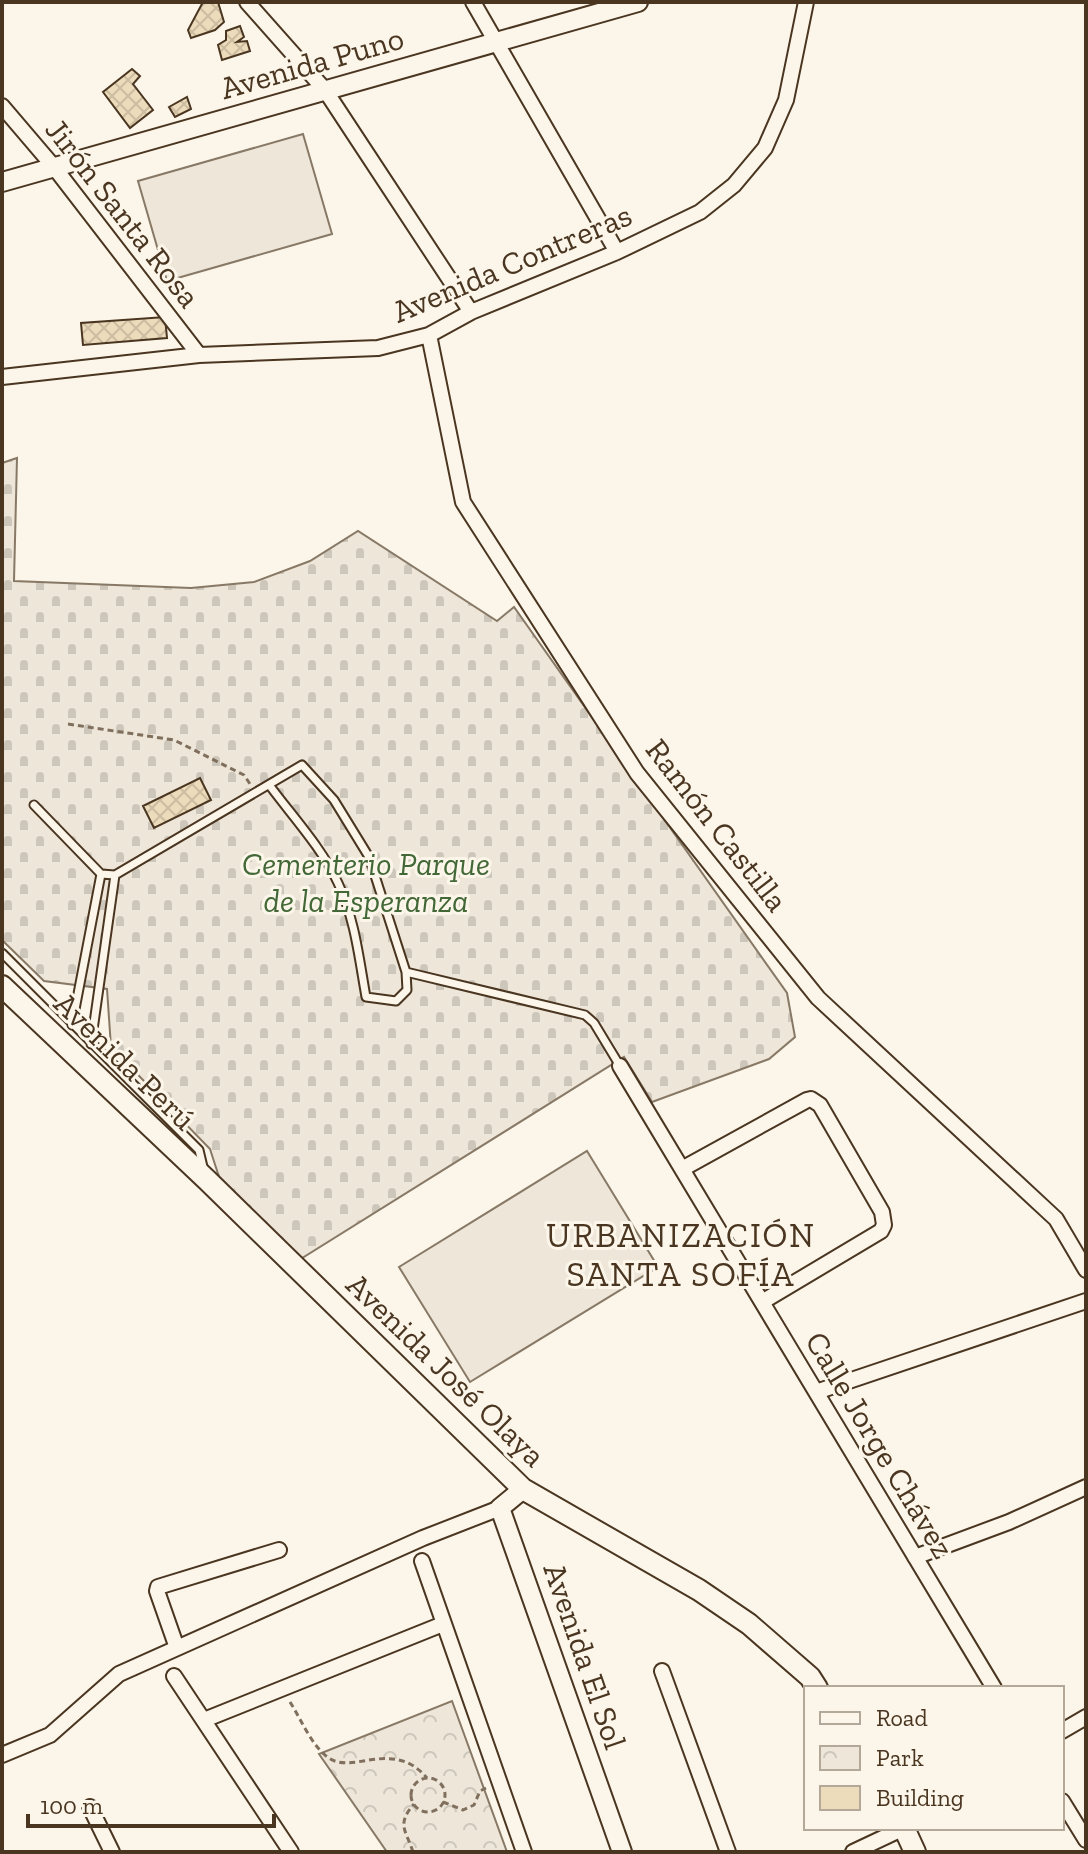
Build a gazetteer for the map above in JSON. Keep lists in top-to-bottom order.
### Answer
{
  "streets": {
    "main road": ["Avenida Perú", "Avenida José Olaya"],
    "street": [
      "Avenida Puno",
      "Jirón Santa Rosa",
      "Avenida Contreras",
      "Ramón Castilla",
      "Calle Jorge Chávez",
      "Avenida El Sol"
    ]
  },
  "crossings": [
    ["Avenida Puno", "Jirón Santa Rosa"],
    ["Jirón Santa Rosa", "Avenida Contreras"],
    ["Avenida Contreras", "Ramón Castilla"],
    ["Avenida Perú", "Avenida José Olaya"]
  ],
  "districts": ["URBANIZACIÓN SANTA SOFÍA"],
  "parks": ["Cementerio Parque de la Esperanza"],
  "legend": ["Road", "Park", "Building"],
  "scale_bar": "100 m"
}
